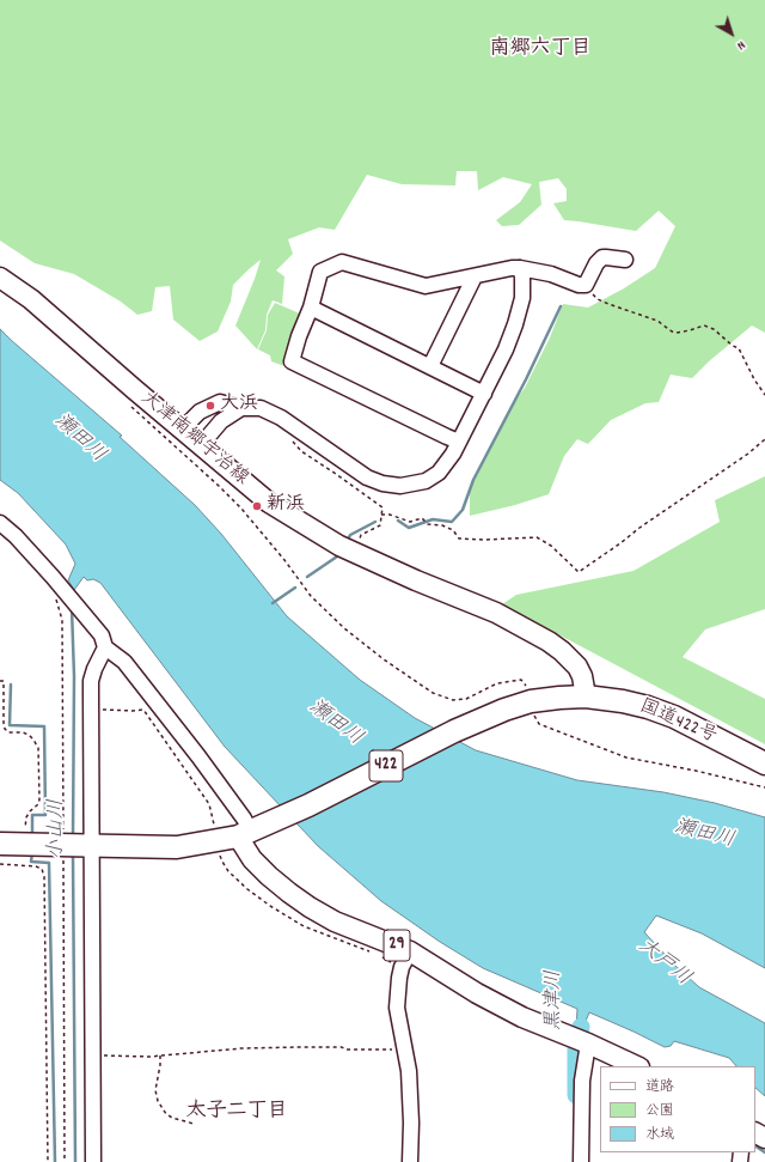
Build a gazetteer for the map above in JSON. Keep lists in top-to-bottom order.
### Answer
{
  "streets": {
    "highway": ["国道422号", "422"],
    "main road": ["大津南郷宇治線", "29"]
  },
  "crossings": [
    ["大津南郷宇治線", "国道422号"],
    ["大津南郷宇治線", "422"],
    ["国道422号", "422"],
    ["422", "29"]
  ],
  "districts": ["南郷六丁目", "太子二丁目"],
  "water": [
    "瀬田川",
    "小山川",
    "大戸川",
    "黒津川"
  ],
  "places": ["大浜", "新浜"],
  "legend": ["道路", "公園", "水域"],
  "north": "bottom right"
}
